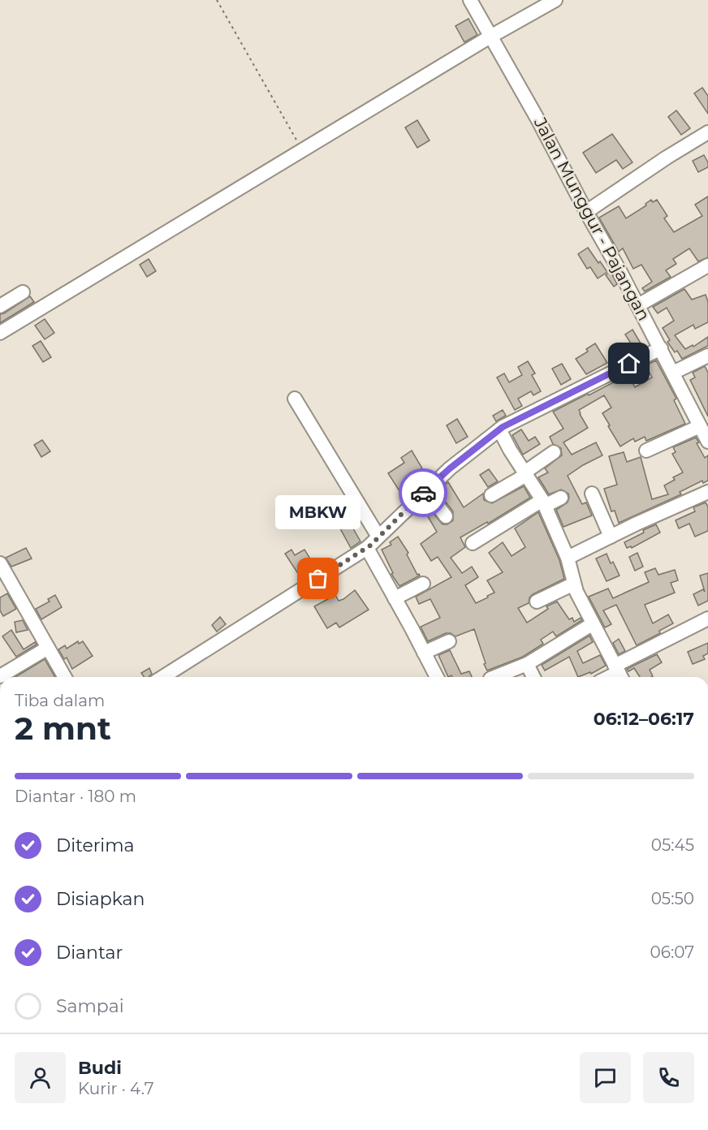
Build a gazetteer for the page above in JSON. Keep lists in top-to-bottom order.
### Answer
{
  "streets": {
    "street": ["Jalan Munggur - Pajangan"]
  },
  "places": ["MBKW"],
  "page": {
    "bubble": "MBKW",
    "heading": ["2 mnt", "Tiba dalam", "06:12–06:17"],
    "panel": ["Budi", "Kurir · 4.7"],
    "bar": "Diantar · 180 m",
    "list": [
      ["Diterima", "05:45"],
      ["Disiapkan", "05:50"],
      ["Diantar", "06:07"],
      "Sampai"
    ]
  }
}
